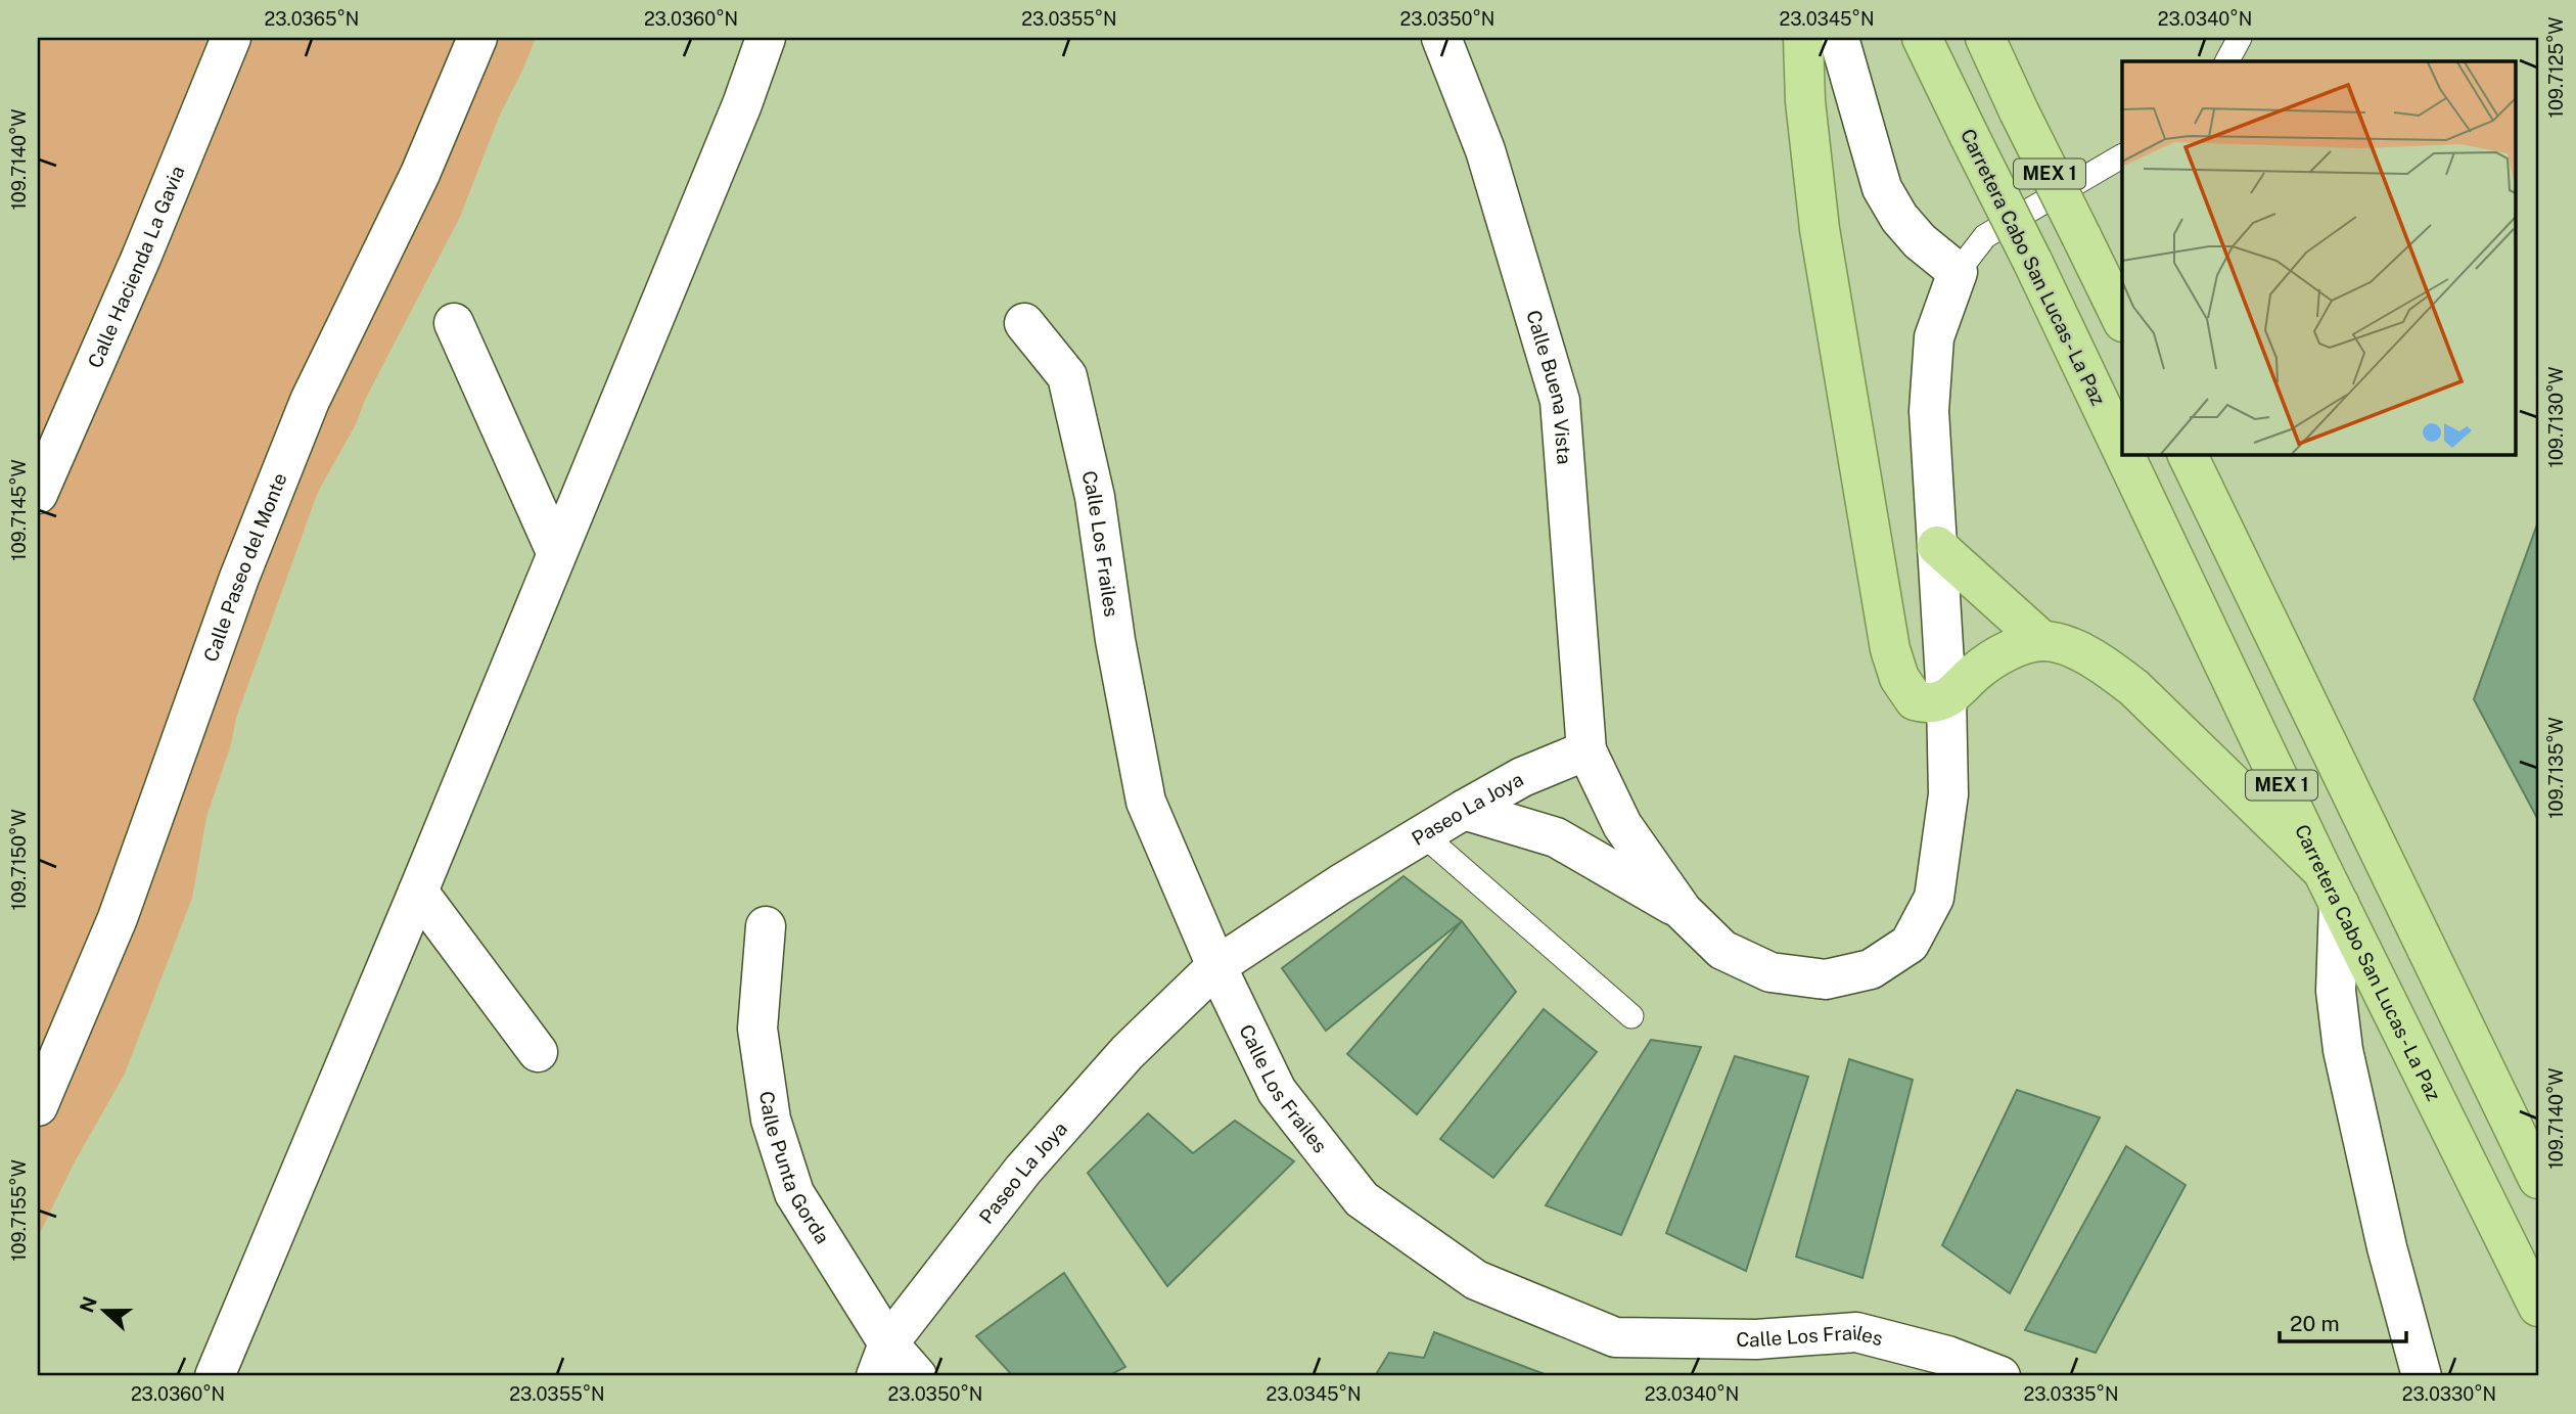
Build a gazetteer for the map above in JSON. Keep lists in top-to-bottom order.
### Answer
{
  "streets": {
    "highway": ["MEX 1", "Carretera Cabo San Lucas - La Paz"],
    "street": [
      "Calle Hacienda La Gavia",
      "Calle Buena Vista",
      "Calle Los Frailes",
      "Calle Paseo del Monte",
      "Paseo La Joya",
      "Calle Punta Gorda"
    ]
  },
  "crossings": [
    ["Calle Buena Vista", "Paseo La Joya"],
    ["Calle Los Frailes", "Paseo La Joya"],
    ["Paseo La Joya", "Calle Punta Gorda"]
  ],
  "scale_bar": "20 m",
  "north": "left",
  "coordinates": [
    "23.0365°N",
    "23.0360°N",
    "23.0355°N",
    "23.0350°N",
    "23.0345°N",
    "23.0340°N",
    "109.7125°W",
    "109.7140°W",
    "109.7130°W",
    "109.7145°W",
    "109.7135°W",
    "109.7150°W",
    "109.7155°W",
    "23.0335°N",
    "23.0330°N"
  ]
}
